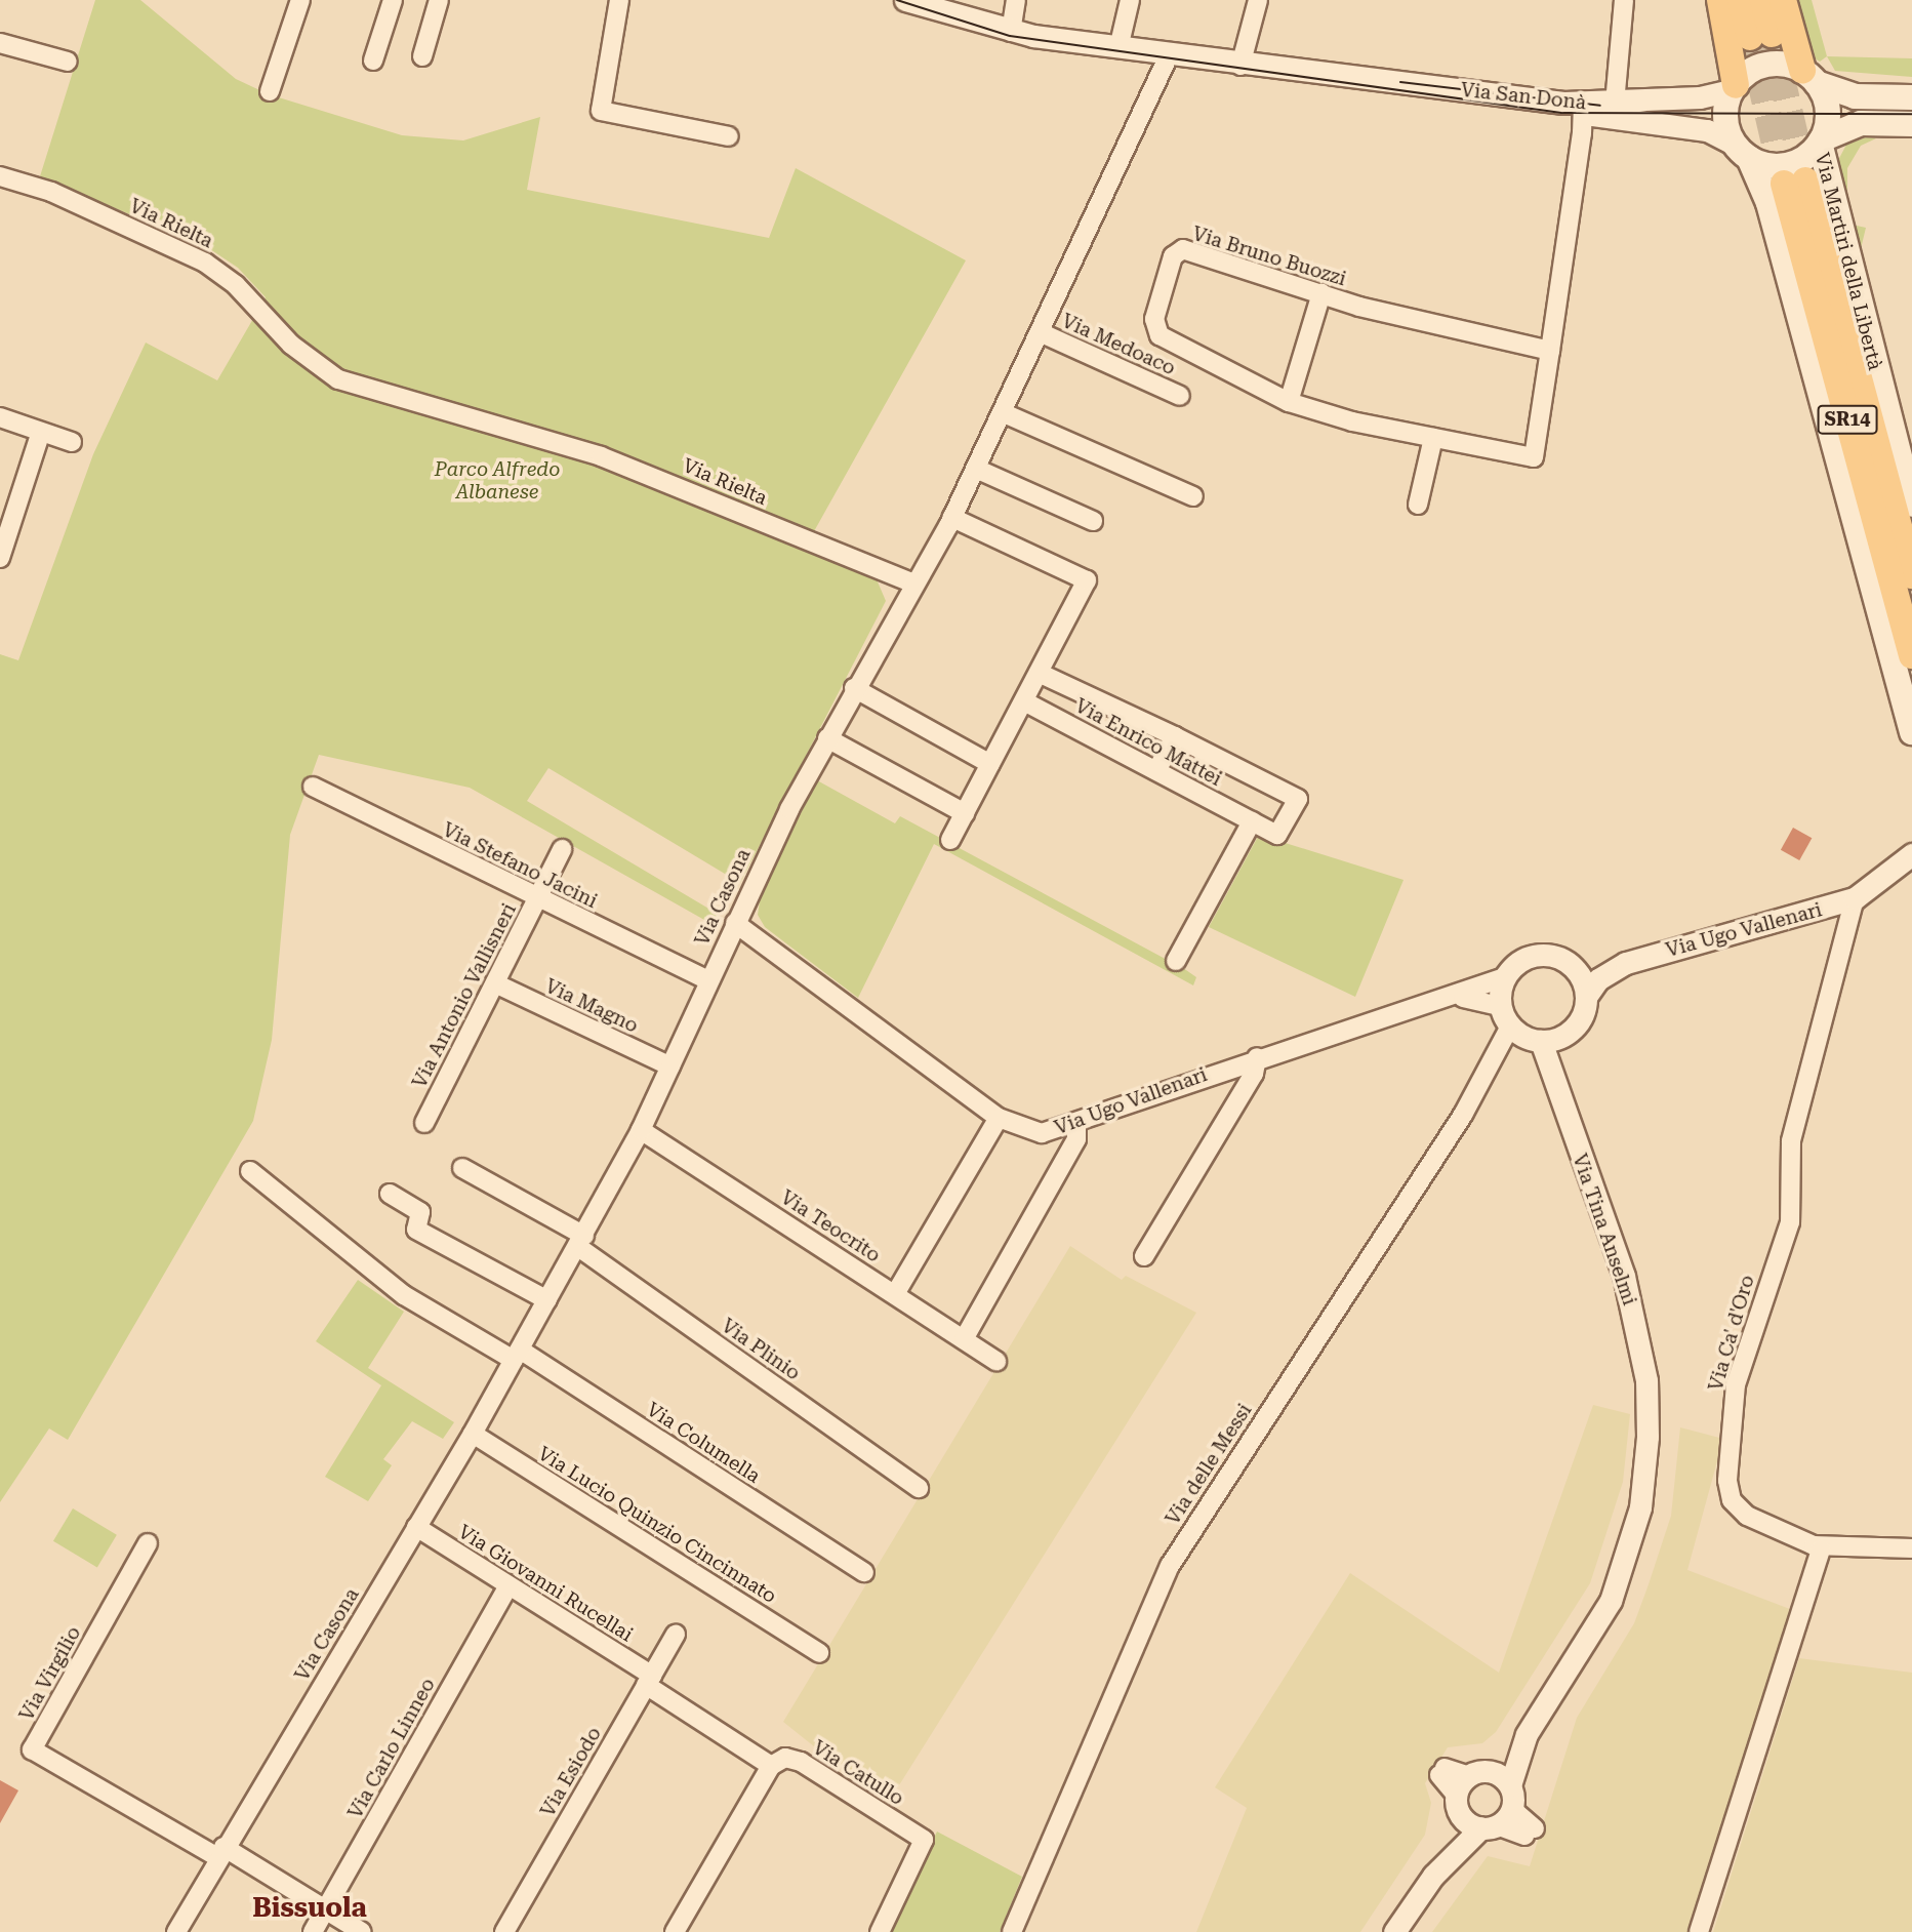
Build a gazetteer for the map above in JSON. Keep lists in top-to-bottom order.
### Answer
{
  "streets": {
    "main road": ["Via San Donà", "Via Martiri della Libertà", "SR14"],
    "street": [
      "Via Rielta",
      "Via Bruno Buozzi",
      "Via Medoaco",
      "Via Enrico Mattei",
      "Via Stefano Jacini",
      "Via Casona",
      "Via Ugo Vallenari",
      "Via Antonio Vallisneri",
      "Via Magno",
      "Via Teocrito",
      "Via Tina Anselmi",
      "Via Ca' d'Oro",
      "Via Plinio",
      "Via Columella",
      "Via delle Messi",
      "Via Lucio Quinzio Cincinnato",
      "Via Giovanni Rucellai",
      "Via Virgilio",
      "Via Carlo Linneo",
      "Via Esiodo",
      "Via Catullo"
    ]
  },
  "crossings": [
    ["Via San Donà", "Via Bruno Buozzi"],
    ["Via San Donà", "Via Martiri della Libertà"],
    ["Via Rielta", "Via Casona"],
    ["Via Stefano Jacini", "Via Casona"],
    ["Via Stefano Jacini", "Via Antonio Vallisneri"],
    ["Via Casona", "Via Ugo Vallenari"],
    ["Via Casona", "Via Magno"],
    ["Via Casona", "Via Teocrito"],
    ["Via Casona", "Via Plinio"],
    ["Via Casona", "Via Columella"],
    ["Via Casona", "Via Lucio Quinzio Cincinnato"],
    ["Via Casona", "Via Giovanni Rucellai"],
    ["Via Casona", "Via Virgilio"],
    ["Via Ugo Vallenari", "Via Tina Anselmi"],
    ["Via Ugo Vallenari", "Via Ca' d'Oro"],
    ["Via Ugo Vallenari", "Via delle Messi"],
    ["Via Antonio Vallisneri", "Via Magno"],
    ["Via Tina Anselmi", "Via delle Messi"],
    ["Via Giovanni Rucellai", "Via Carlo Linneo"],
    ["Via Giovanni Rucellai", "Via Esiodo"],
    ["Via Giovanni Rucellai", "Via Catullo"]
  ],
  "districts": ["Bissuola"],
  "parks": ["Parco Alfredo Albanese"]
}
